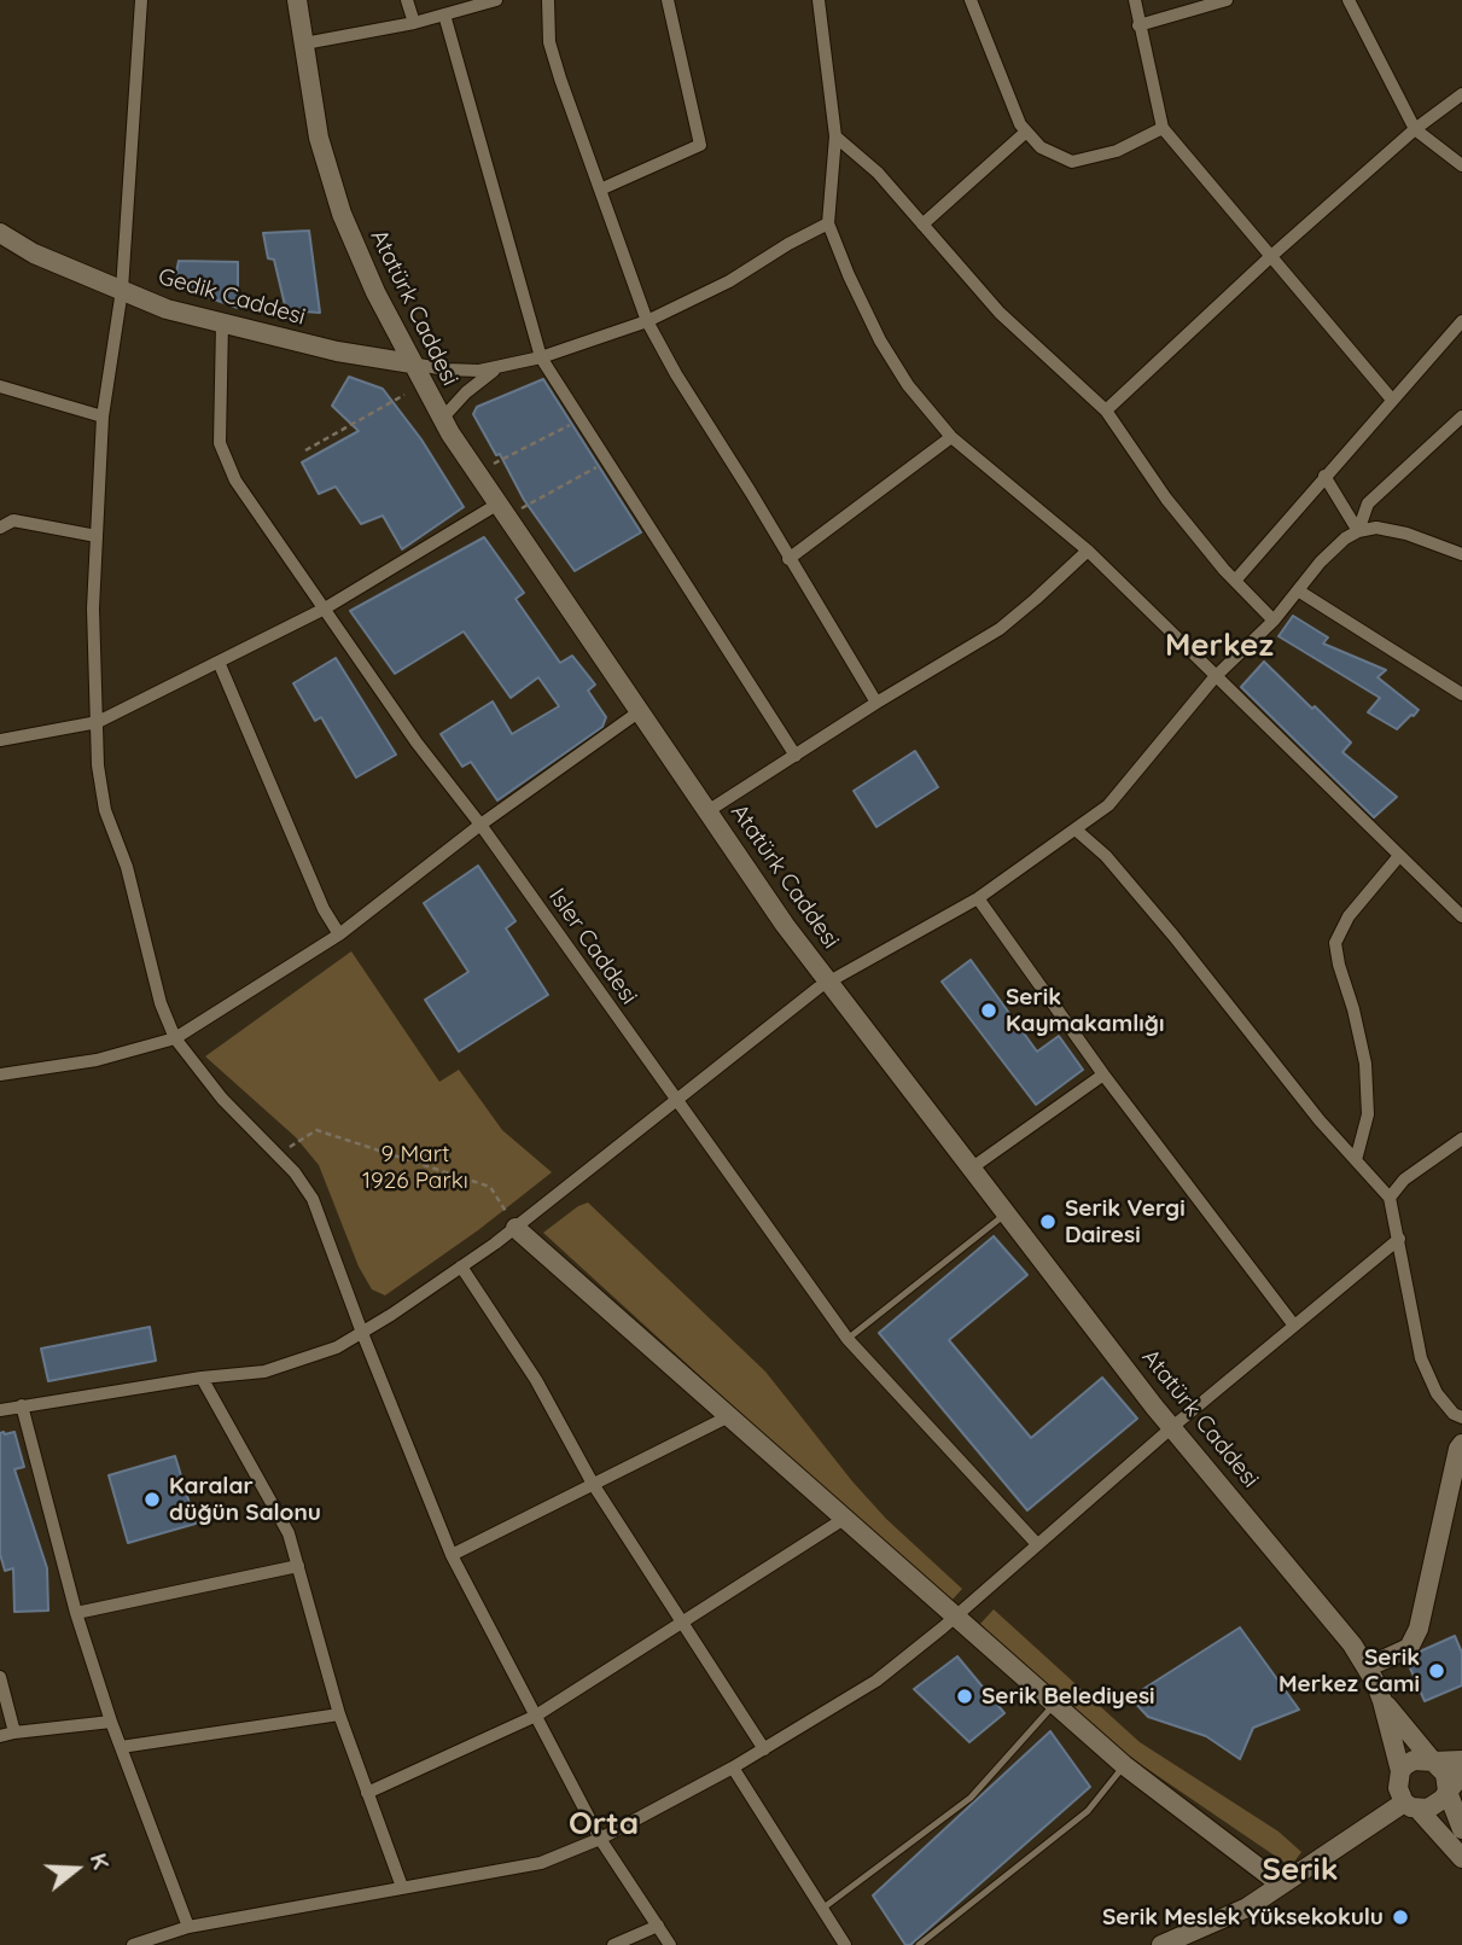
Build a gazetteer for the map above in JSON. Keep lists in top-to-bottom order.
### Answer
{
  "streets": {
    "main road": ["Gedik Caddesi", "Atatürk Caddesi"],
    "street": ["Isler Caddesi"]
  },
  "crossings": [
    ["Gedik Caddesi", "Atatürk Caddesi"],
    ["Gedik Caddesi", "Isler Caddesi"]
  ],
  "districts": ["Merkez", "Orta", "Serik"],
  "parks": ["9 Mart 1926 Parkı"],
  "places": [
    "Serik Kaymakamlığı",
    "Serik Vergi Dairesi",
    "Karalar düğün Salonu",
    "Serik Merkez Cami",
    "Serik Belediyesi",
    "Serik Meslek Yüksekokulu"
  ],
  "north": "right"
}
